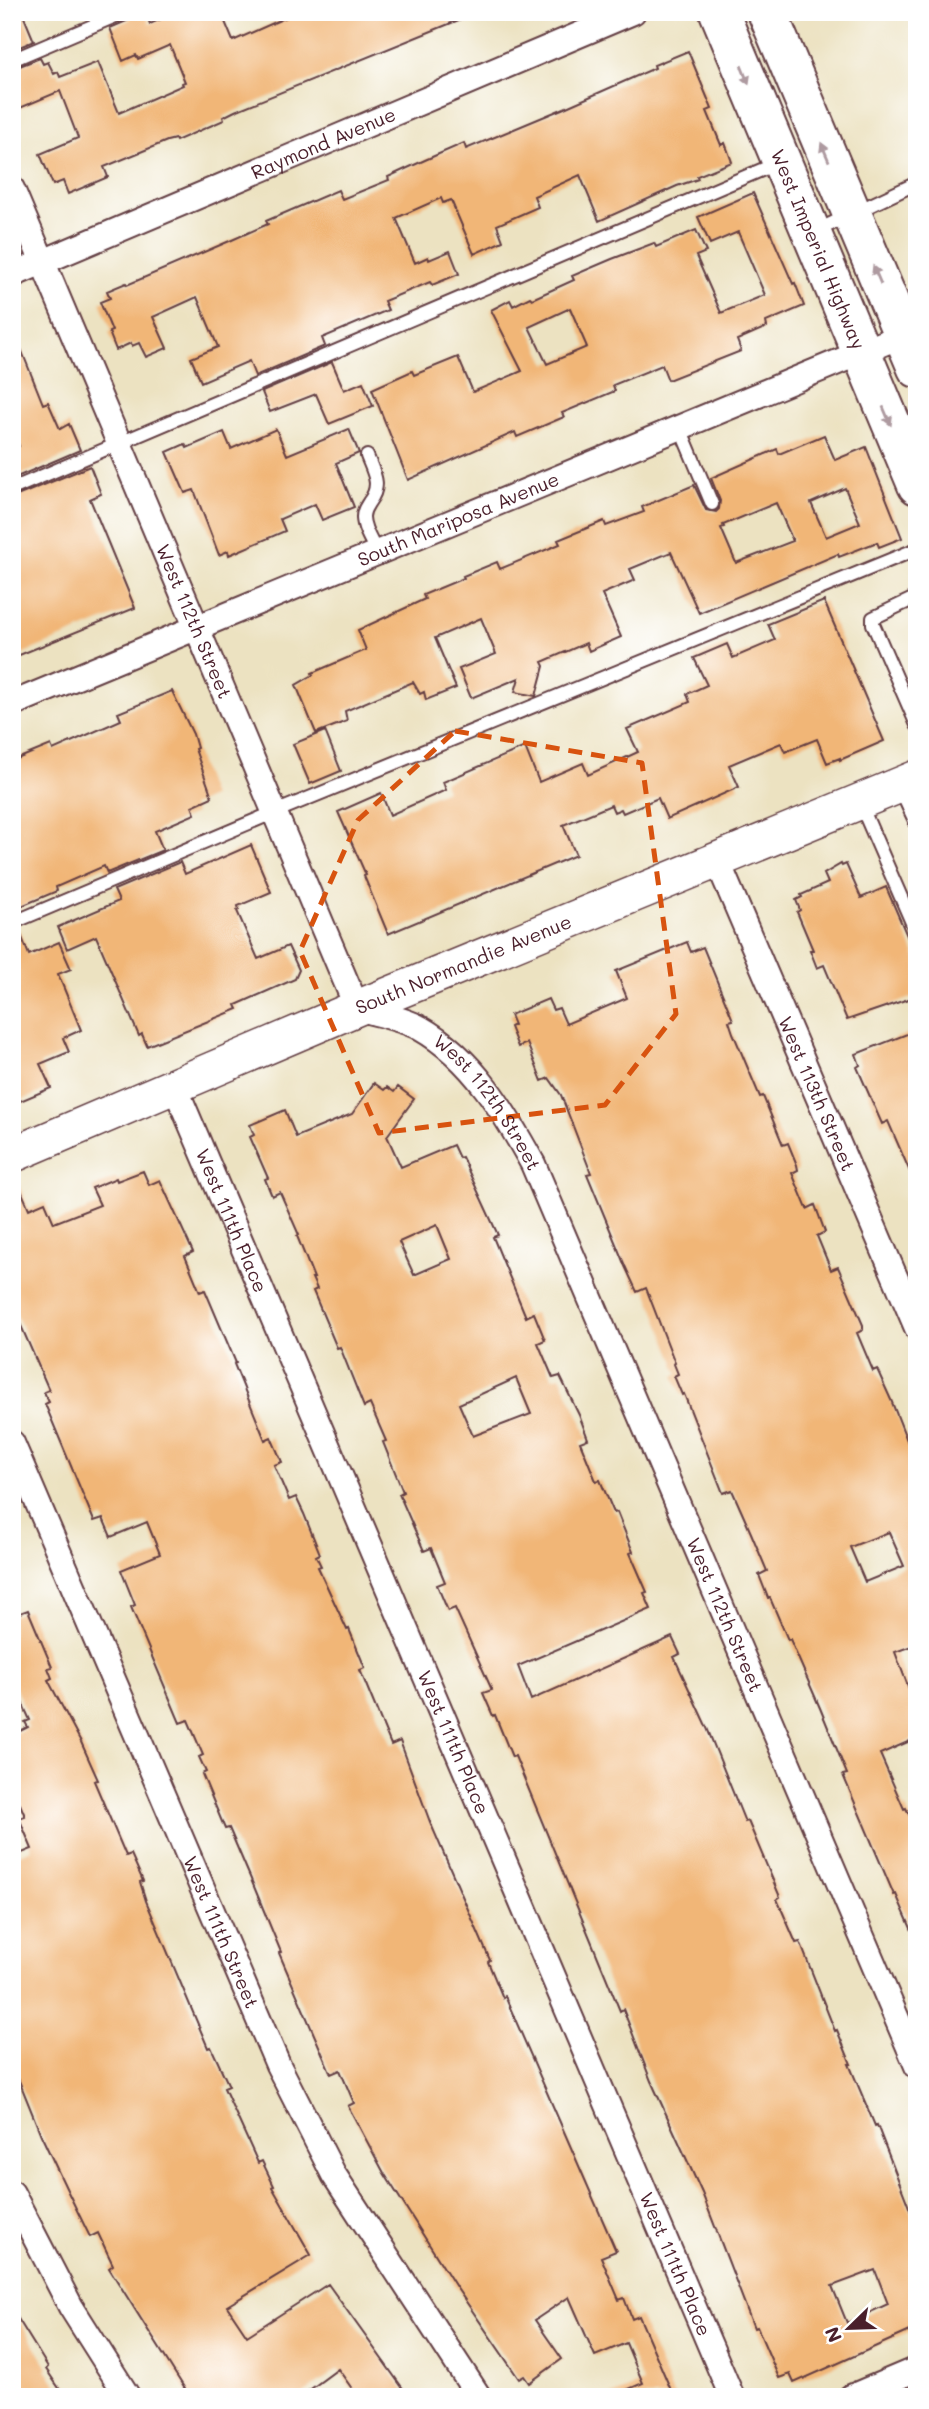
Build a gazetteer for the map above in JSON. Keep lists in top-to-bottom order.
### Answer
{
  "streets": {
    "main road": ["West Imperial Highway", "South Normandie Avenue"],
    "street": [
      "Raymond Avenue",
      "South Mariposa Avenue",
      "West 112th Street",
      "West 113th Street",
      "West 111th Place",
      "West 111th Street"
    ]
  },
  "crossings": [
    ["Raymond Avenue", "West 112th Street"],
    ["West Imperial Highway", "South Mariposa Avenue"],
    ["South Mariposa Avenue", "West 112th Street"],
    ["West 112th Street", "South Normandie Avenue"],
    ["South Normandie Avenue", "West 113th Street"],
    ["South Normandie Avenue", "West 111th Place"]
  ],
  "north": "bottom left"
}
